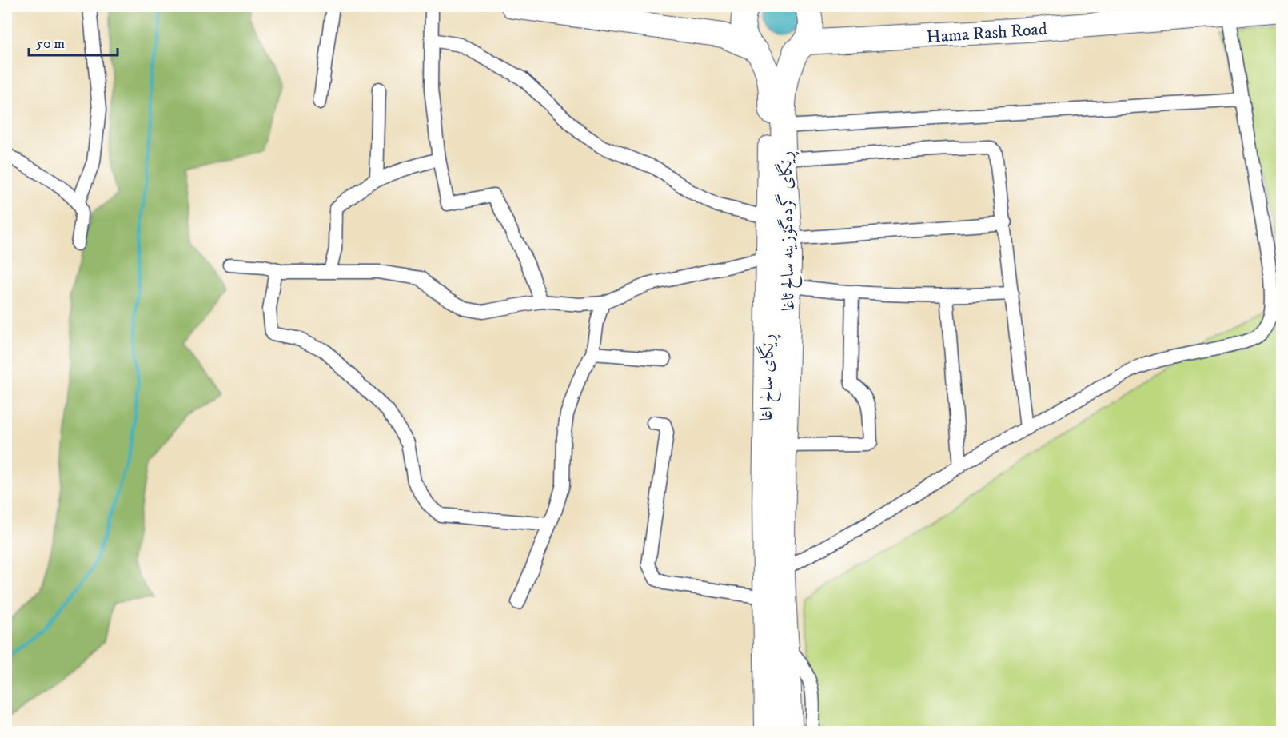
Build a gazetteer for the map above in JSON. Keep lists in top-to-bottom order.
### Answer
{
  "streets": {
    "highway": ["Hama Rash Road", "ڕێگای گردەگۆزینە سالح ئاغا", "ڕێگای سالح اغا"]
  },
  "crossings": [
    ["Hama Rash Road", "ڕێگای گردەگۆزینە سالح ئاغا"],
    ["Hama Rash Road", "ڕێگای سالح اغا"],
    ["ڕێگای گردەگۆزینە سالح ئاغا", "ڕێگای سالح اغا"]
  ],
  "scale_bar": "50 m"
}
